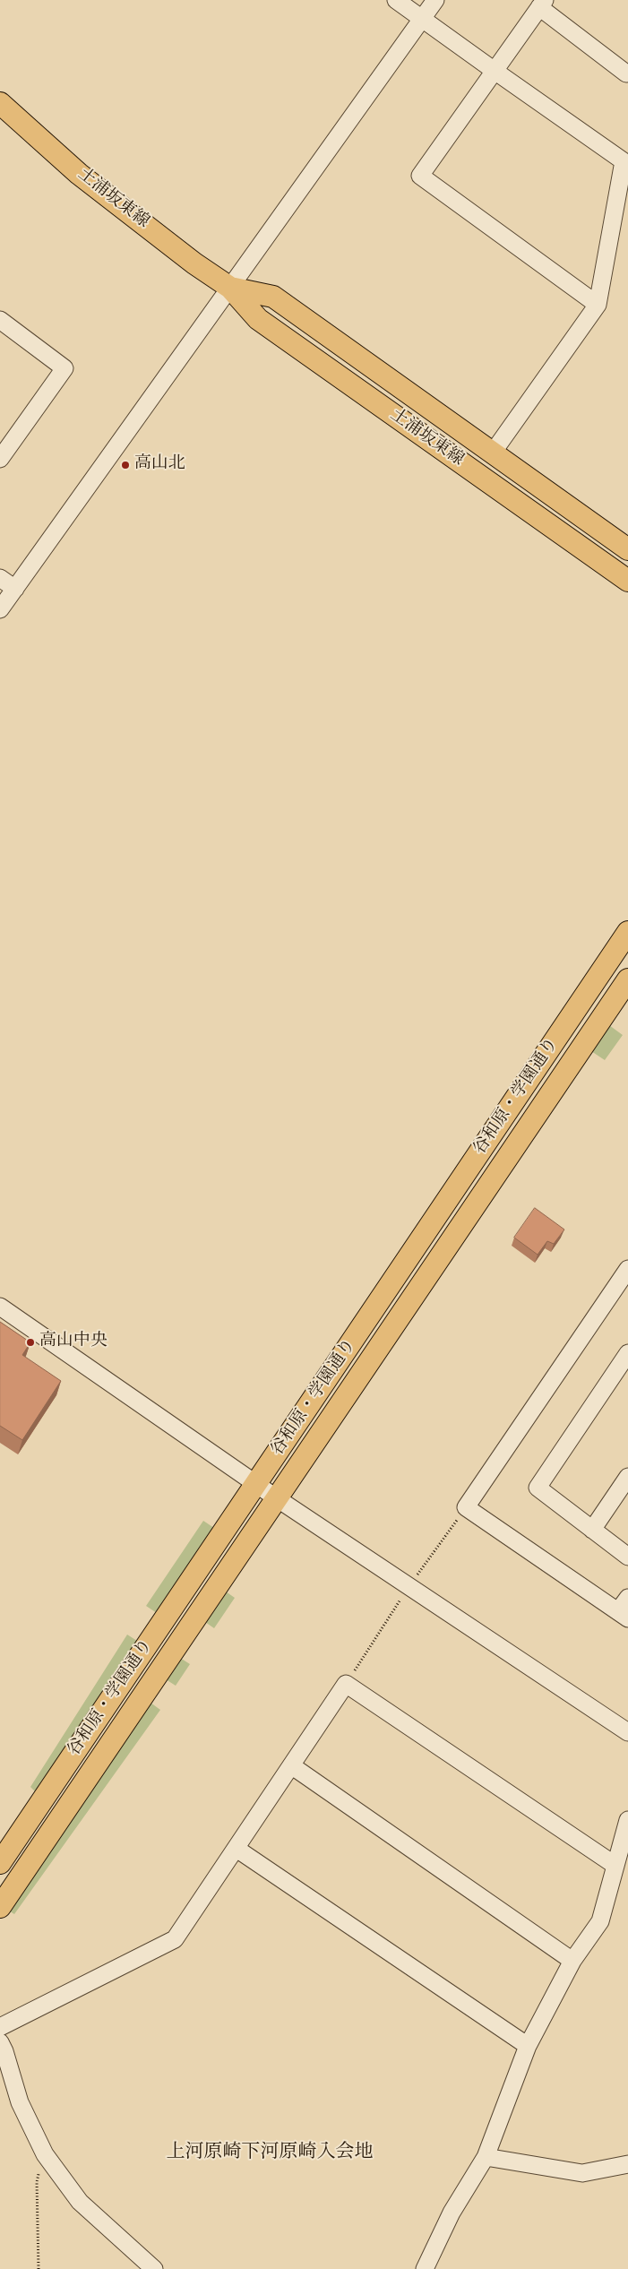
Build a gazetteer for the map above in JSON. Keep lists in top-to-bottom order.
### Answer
{
  "streets": {
    "main road": ["土浦坂東線", "谷和原・学園通り"]
  },
  "districts": ["上河原崎下河原崎入会地"],
  "places": ["高山北", "高山中央"]
}
